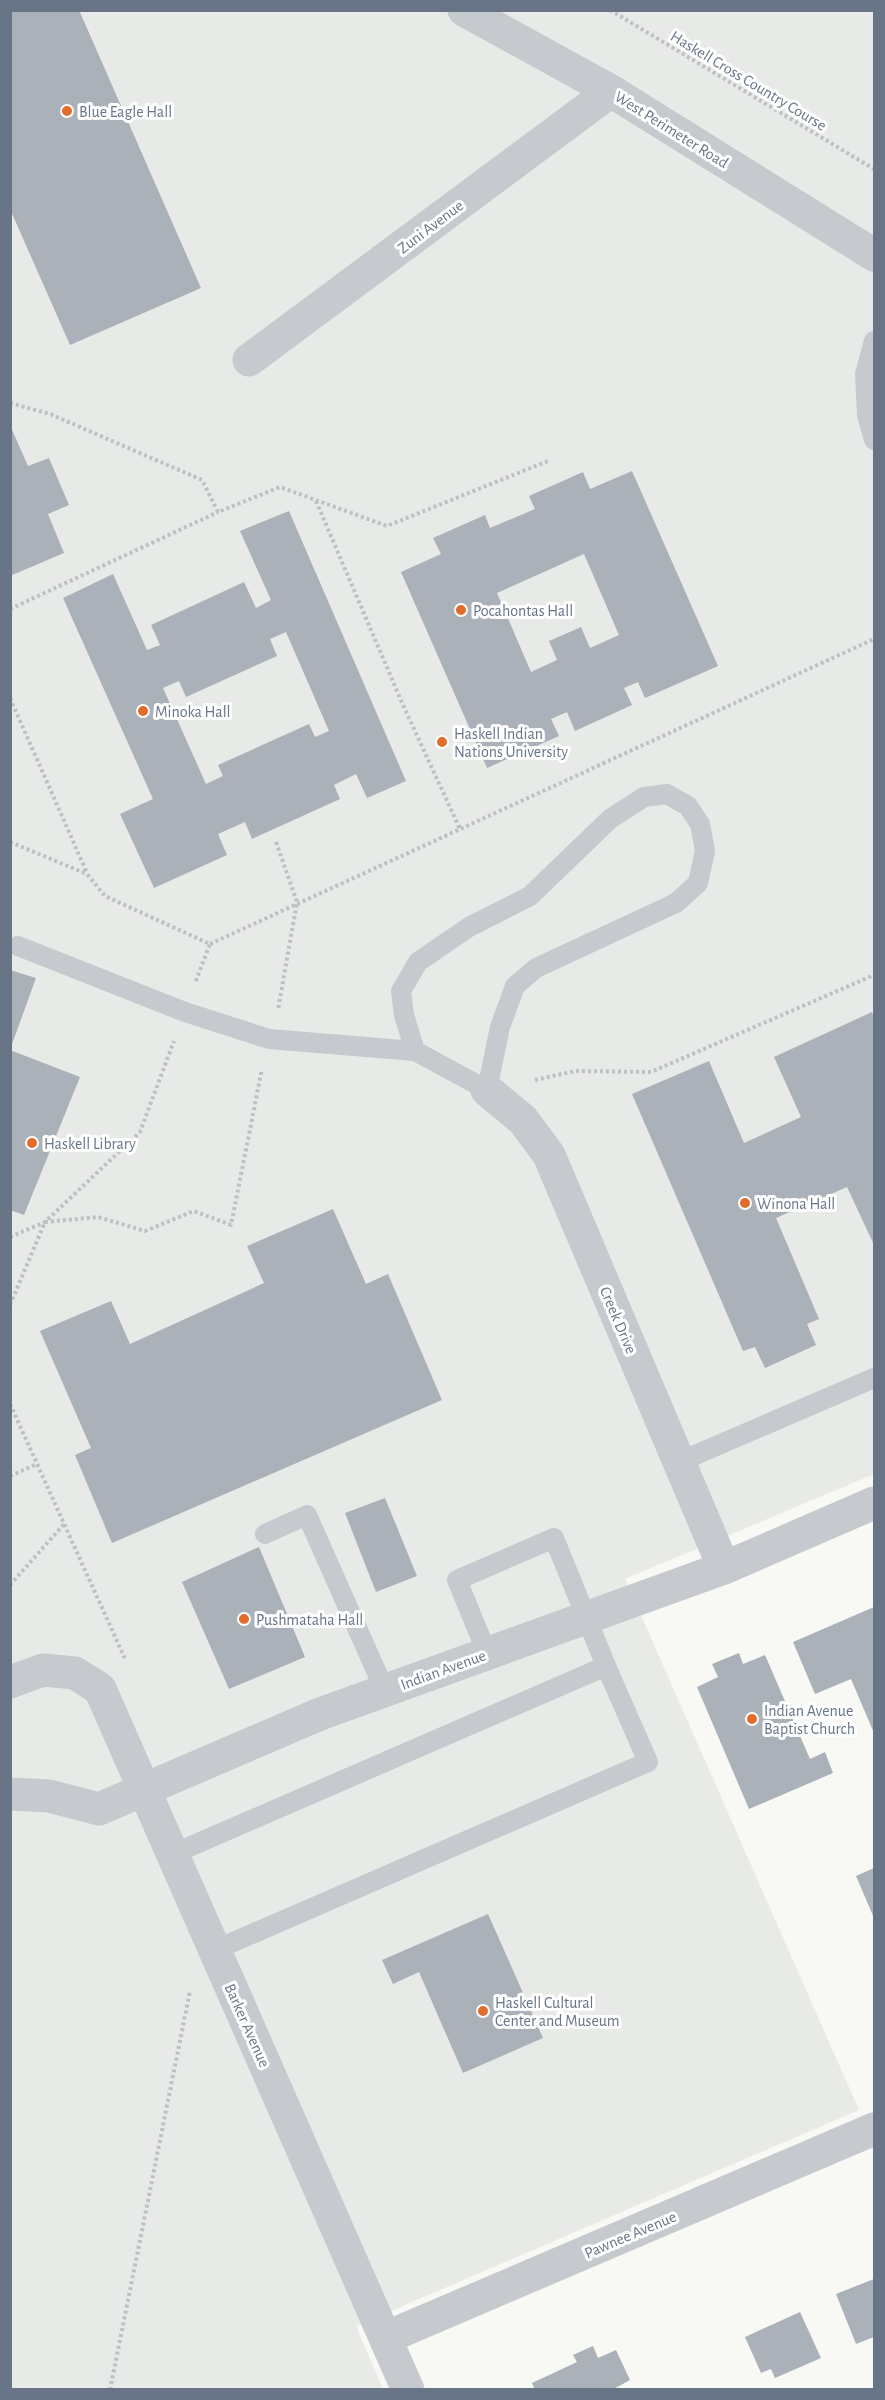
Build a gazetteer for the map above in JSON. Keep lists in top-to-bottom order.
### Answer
{
  "streets": {
    "street": [
      "West Perimeter Road",
      "Zuni Avenue",
      "Creek Drive",
      "Indian Avenue",
      "Barker Avenue",
      "Pawnee Avenue"
    ],
    "path": ["Haskell Cross Country Course"]
  },
  "crossings": [
    ["West Perimeter Road", "Zuni Avenue"],
    ["Creek Drive", "Indian Avenue"],
    ["Indian Avenue", "Barker Avenue"],
    ["Barker Avenue", "Pawnee Avenue"]
  ],
  "places": [
    "Blue Eagle Hall",
    "Pocahontas Hall",
    "Minoka Hall",
    "Haskell Indian Nations University",
    "Haskell Library",
    "Winona Hall",
    "Pushmataha Hall",
    "Indian Avenue Baptist Church",
    "Haskell Cultural Center and Museum"
  ]
}
